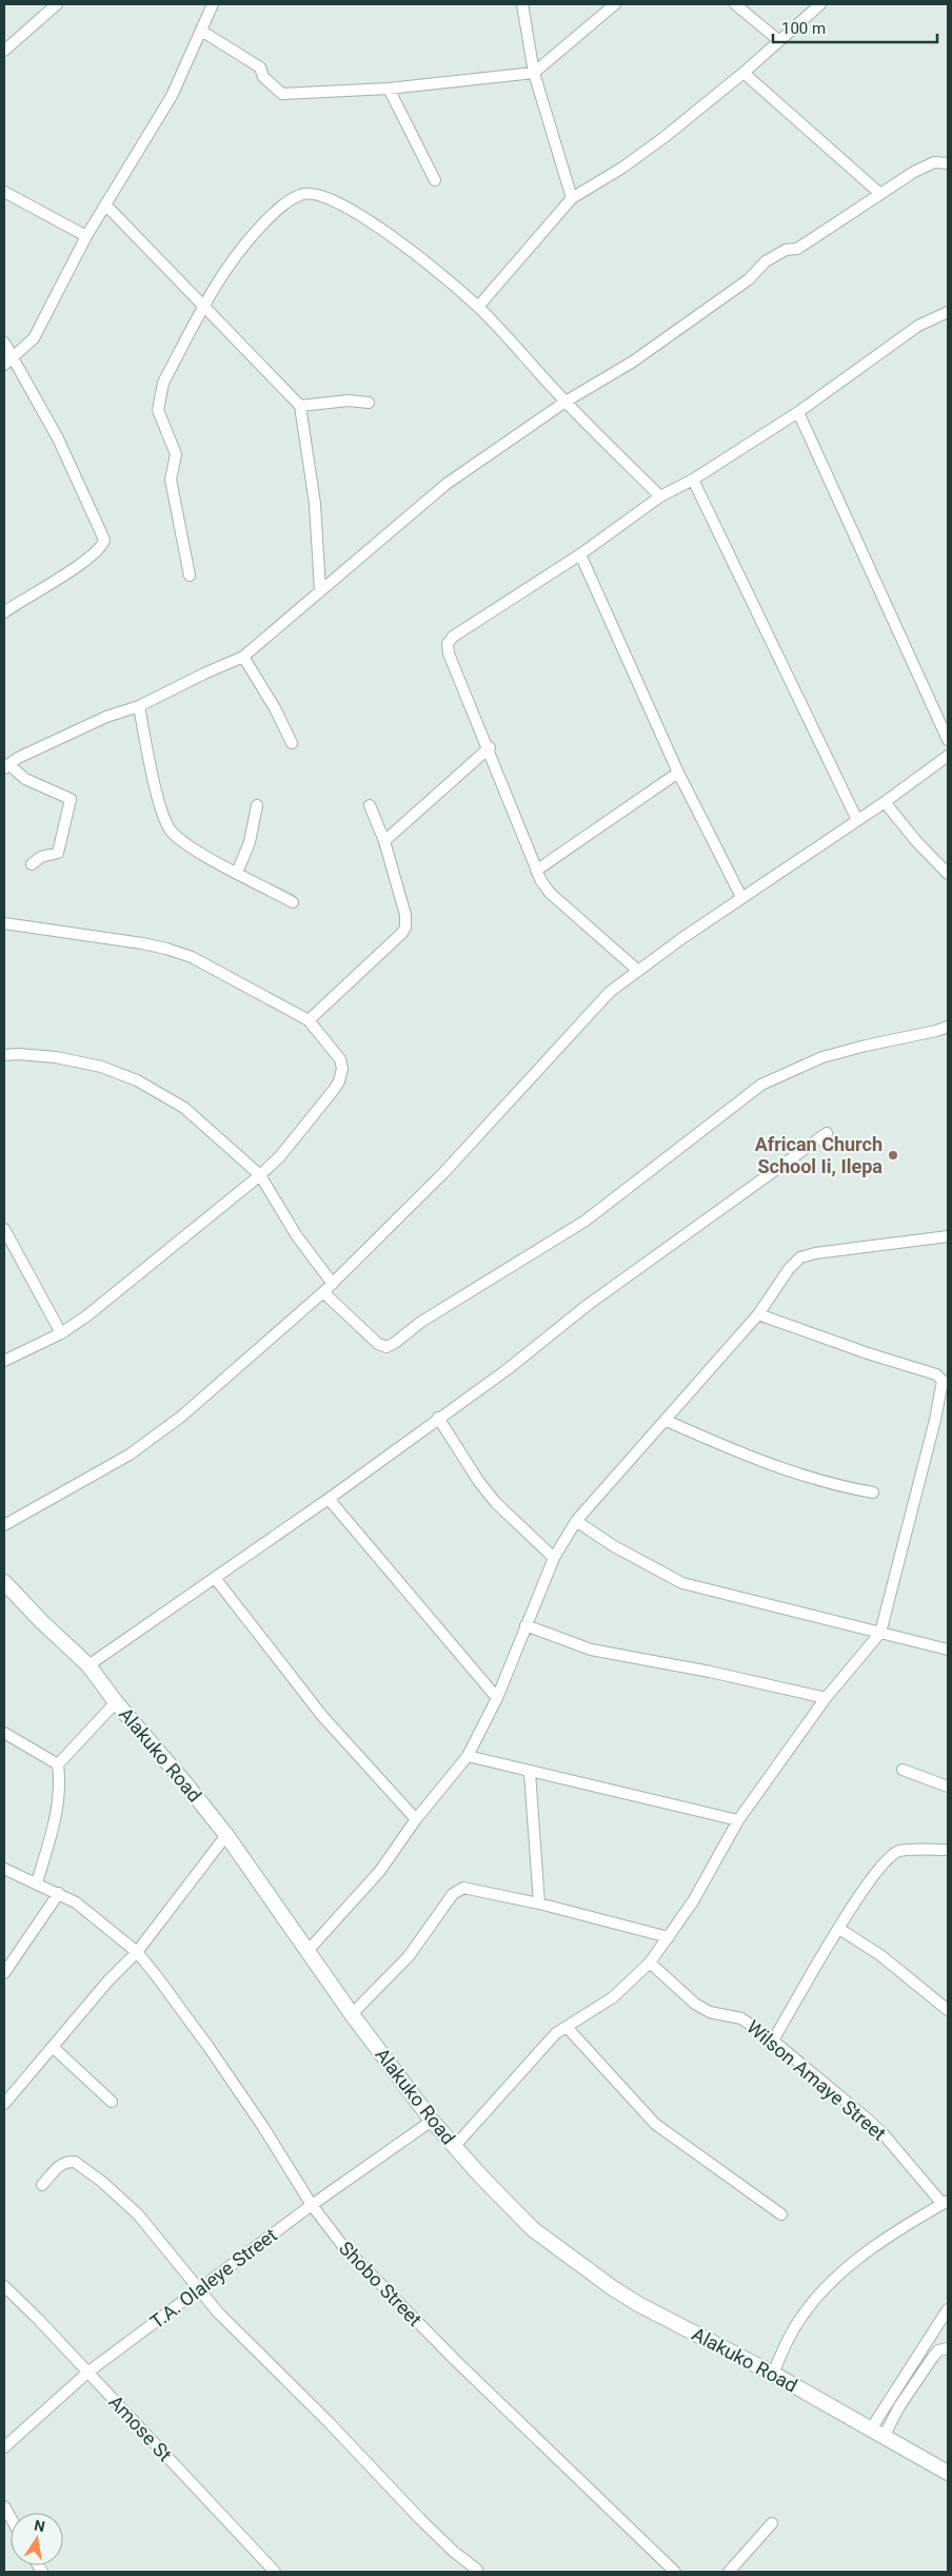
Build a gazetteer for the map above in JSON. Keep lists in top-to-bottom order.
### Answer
{
  "streets": {
    "main road": ["Alakuko Road"],
    "street": [
      "Wilson Amaye Street",
      "T.A. Olaleye Street",
      "Shobo Street",
      "Amose St"
    ]
  },
  "crossings": [
    ["Alakuko Road", "T.A. Olaleye Street"],
    ["T.A. Olaleye Street", "Shobo Street"],
    ["T.A. Olaleye Street", "Amose St"]
  ],
  "places": ["African Church School Ii, Ilepa"],
  "scale_bar": "100 m",
  "north": "top"
}
